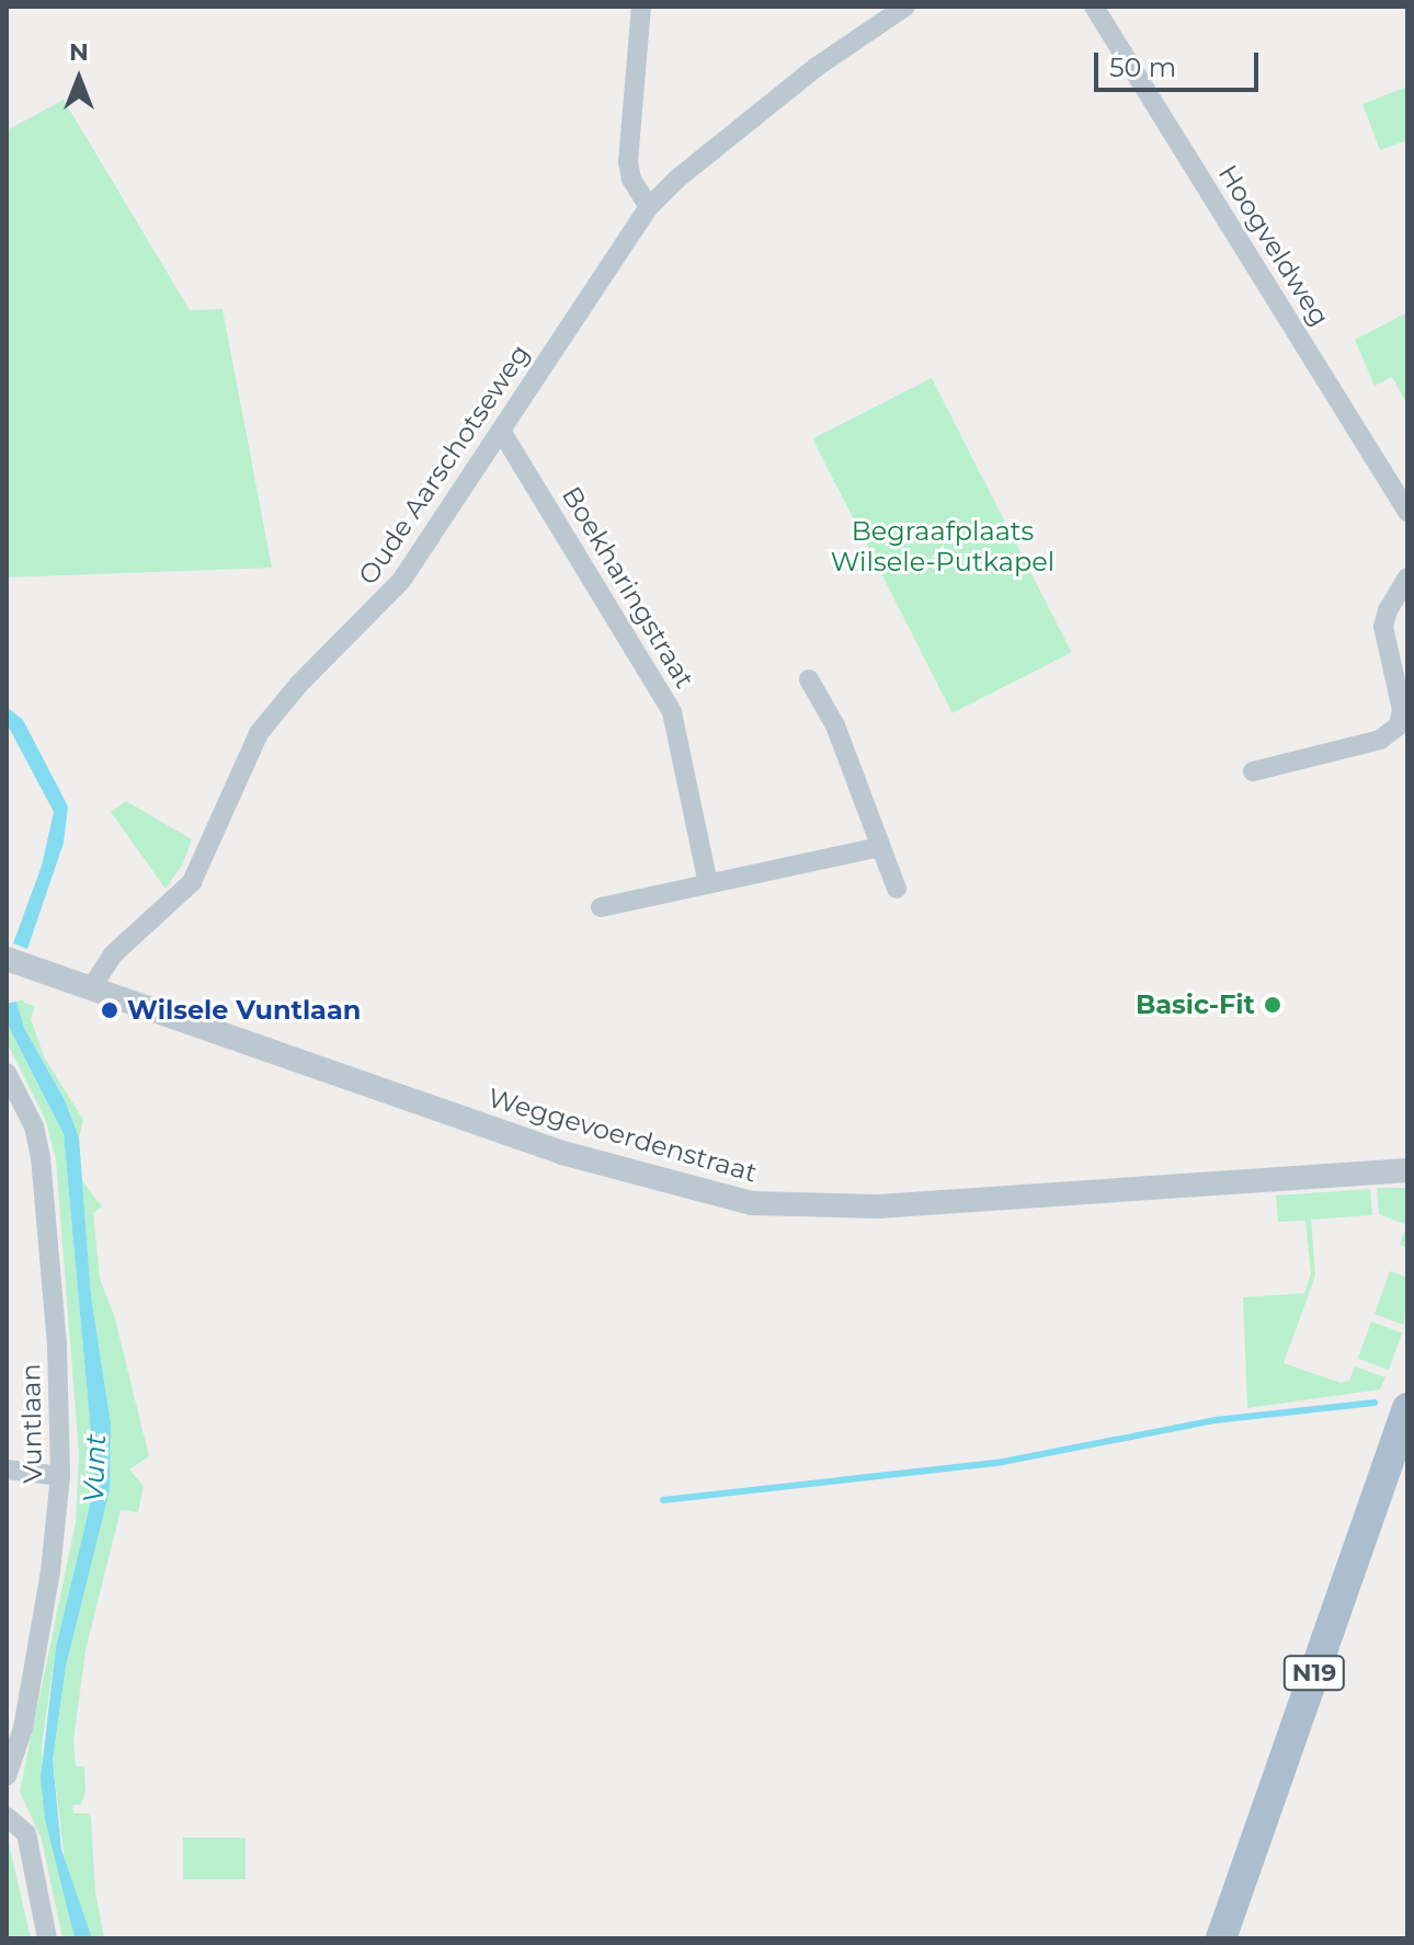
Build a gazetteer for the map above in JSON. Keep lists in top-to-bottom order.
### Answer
{
  "streets": {
    "main road": ["N19"],
    "street": [
      "Hoogveldweg",
      "Oude Aarschotseweg",
      "Boekharingstraat",
      "Weggevoerdenstraat",
      "Vuntlaan"
    ]
  },
  "crossings": [
    ["Oude Aarschotseweg", "Boekharingstraat"],
    ["Oude Aarschotseweg", "Weggevoerdenstraat"]
  ],
  "water": ["Vunt"],
  "parks": ["Begraafplaats Wilsele-Putkapel"],
  "places": ["Basic-Fit", "Wilsele Vuntlaan"],
  "scale_bar": "50 m",
  "north": "top"
}
